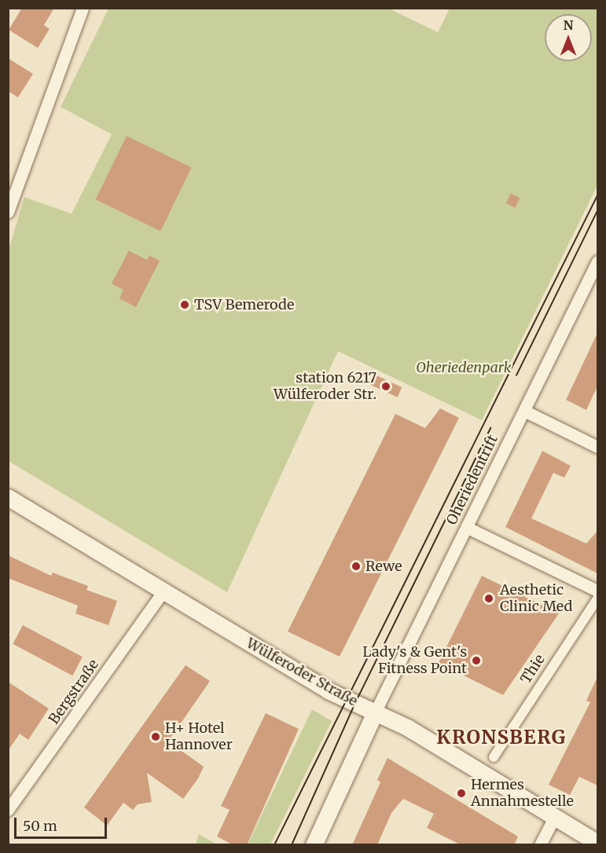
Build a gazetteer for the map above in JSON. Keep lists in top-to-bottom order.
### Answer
{
  "streets": {
    "main road": ["Wülferoder Straße"],
    "street": ["Oheriedentrift", "Thie", "Bergstraße"]
  },
  "crossings": [
    ["Oheriedentrift", "Wülferoder Straße"],
    ["Wülferoder Straße", "Bergstraße"]
  ],
  "districts": ["KRONSBERG"],
  "parks": ["Oheriedenpark"],
  "places": [
    "TSV Bemerode",
    "station 6217 Wülferoder Str.",
    "Rewe",
    "Aesthetic Clinic Med",
    "Lady's & Gent's Fitness Point",
    "H+ Hotel Hannover",
    "Hermes Annahmestelle"
  ],
  "scale_bar": "50 m",
  "north": "top"
}
